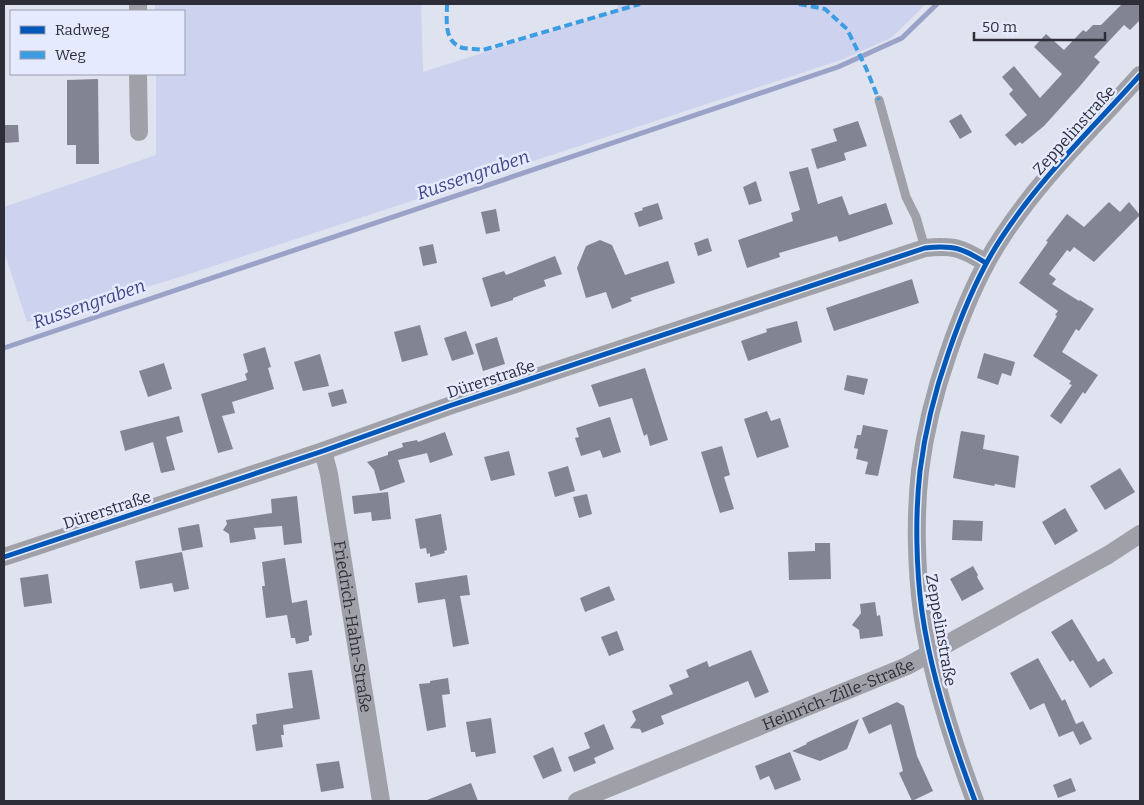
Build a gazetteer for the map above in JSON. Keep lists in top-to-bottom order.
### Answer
{
  "streets": {
    "street": [
      "Zeppelinstraße",
      "Dürerstraße",
      "Friedrich-Hahn-Straße",
      "Heinrich-Zille-Straße"
    ]
  },
  "crossings": [
    ["Zeppelinstraße", "Dürerstraße"],
    ["Zeppelinstraße", "Heinrich-Zille-Straße"],
    ["Dürerstraße", "Friedrich-Hahn-Straße"]
  ],
  "water": ["Russengraben"],
  "legend": ["Radweg", "Weg"],
  "scale_bar": "50 m"
}
